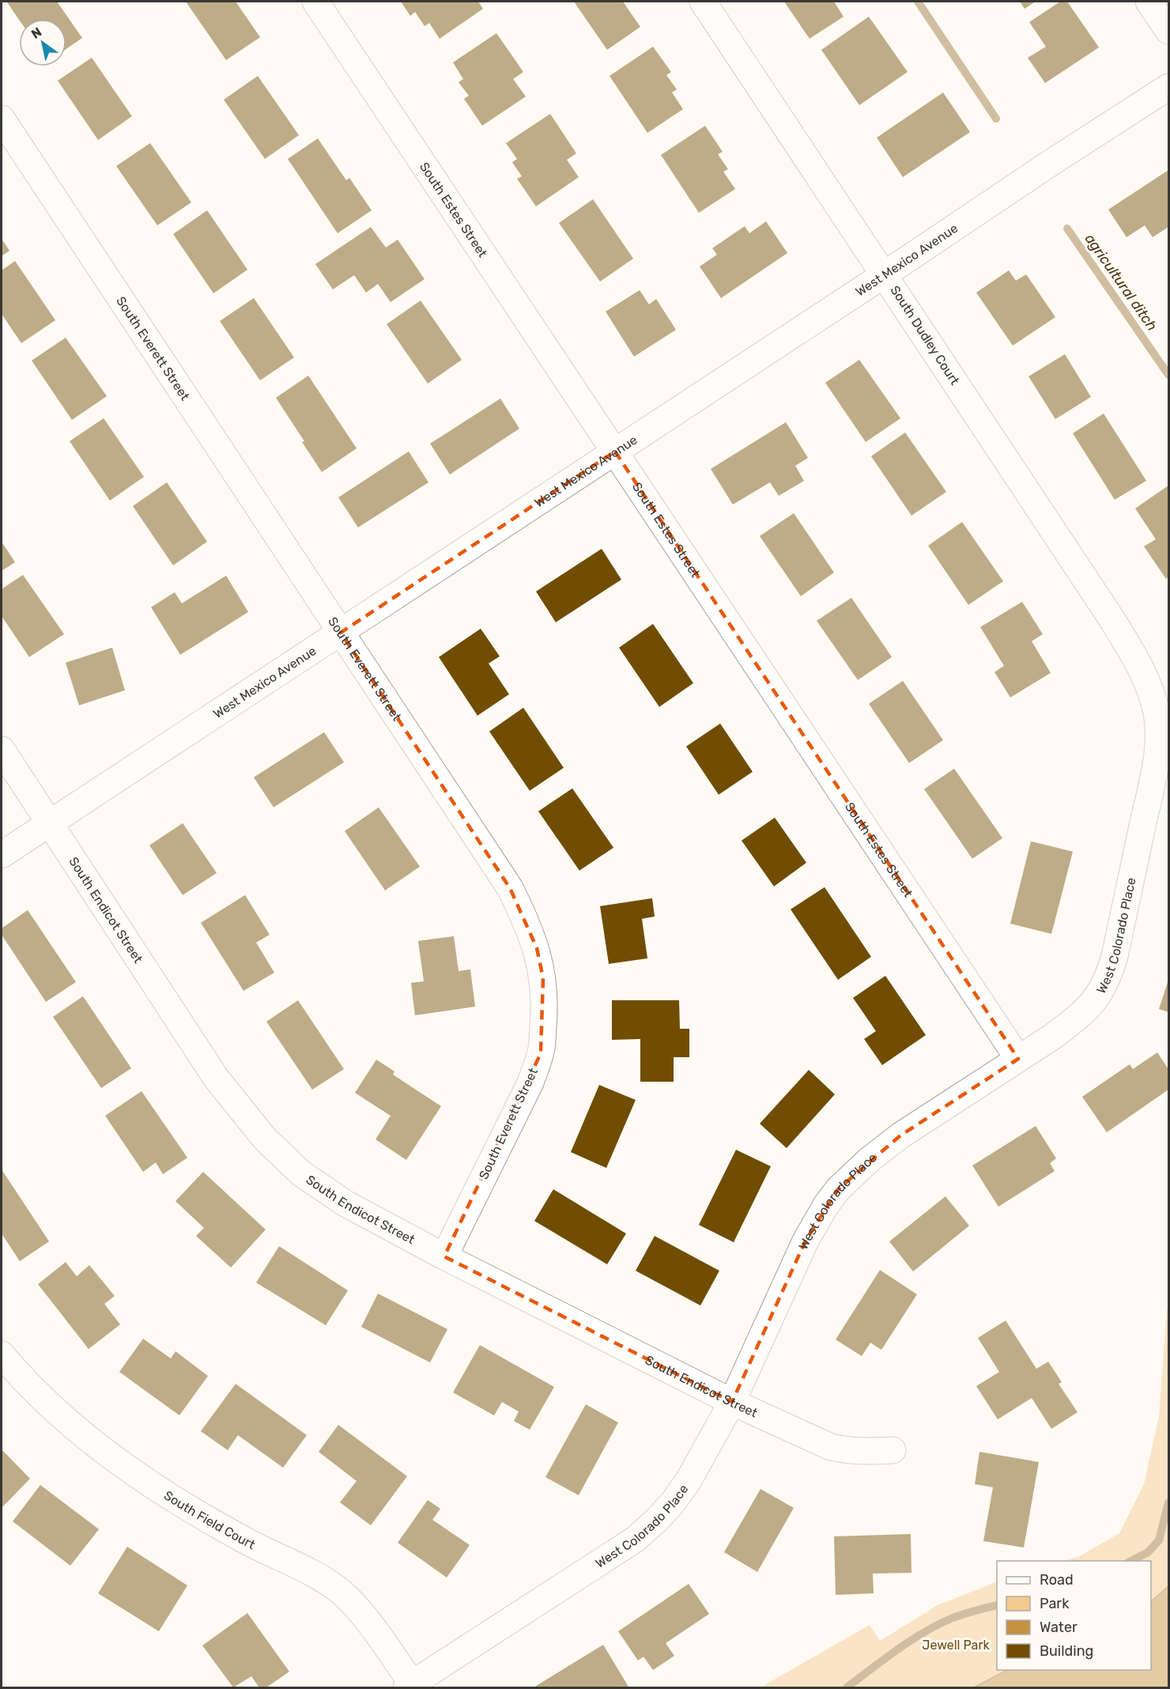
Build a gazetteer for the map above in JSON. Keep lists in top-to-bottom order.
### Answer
{
  "streets": {
    "street": [
      "South Estes Street",
      "West Mexico Avenue",
      "South Dudley Court",
      "South Everett Street",
      "South Endicot Street",
      "West Colorado Place",
      "South Field Court"
    ]
  },
  "crossings": [
    ["South Estes Street", "West Mexico Avenue"],
    ["South Estes Street", "West Colorado Place"],
    ["West Mexico Avenue", "South Dudley Court"],
    ["West Mexico Avenue", "South Everett Street"],
    ["West Mexico Avenue", "South Endicot Street"],
    ["South Dudley Court", "West Colorado Place"],
    ["South Everett Street", "South Endicot Street"],
    ["South Endicot Street", "West Colorado Place"],
    ["West Colorado Place", "South Field Court"]
  ],
  "water": ["agricultural ditch"],
  "parks": ["Jewell Park"],
  "legend": [
    "Road",
    "Park",
    "Water",
    "Building"
  ],
  "north": "top left"
}
